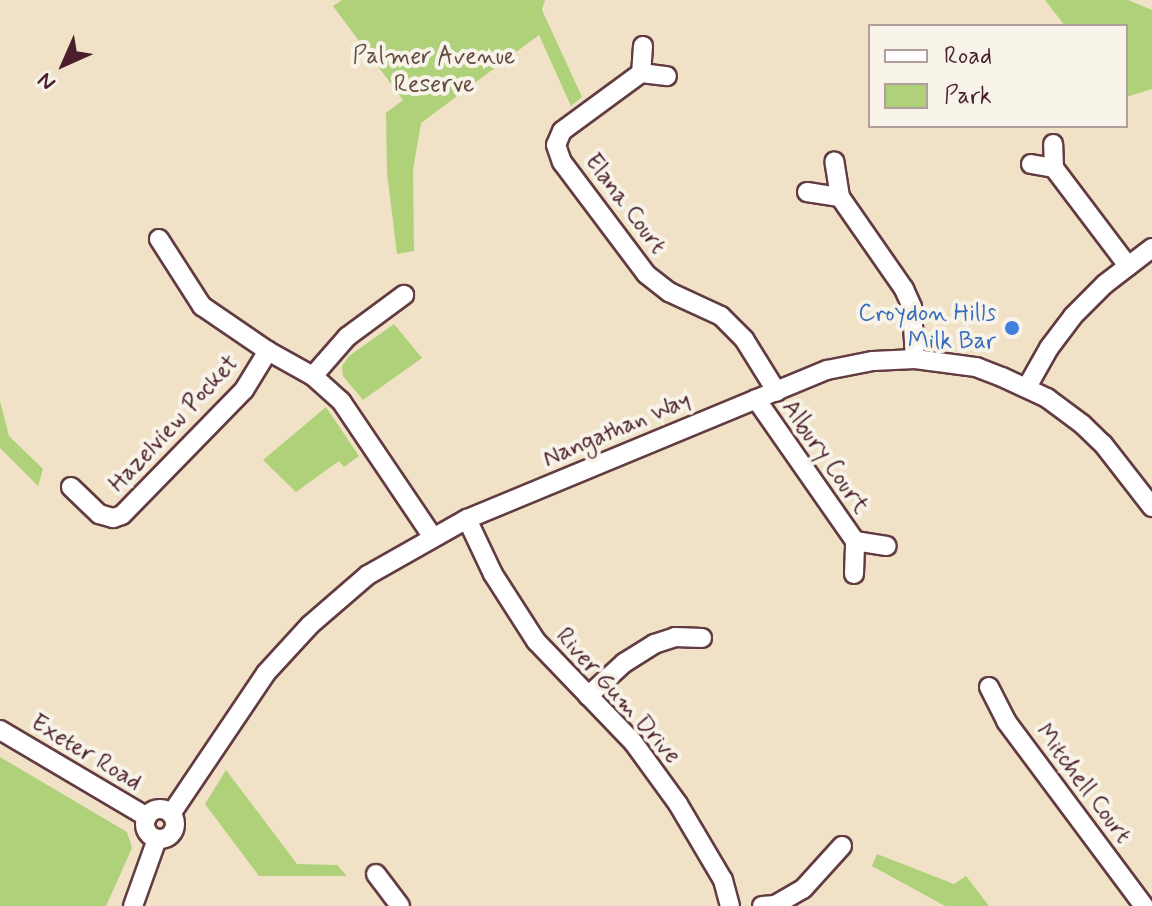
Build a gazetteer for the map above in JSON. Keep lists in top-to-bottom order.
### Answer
{
  "streets": {
    "street": [
      "Elana Court",
      "Hazelview Pocket",
      "Nangathan Way",
      "Albury Court",
      "River Gum Drive",
      "Exeter Road",
      "Mitchell Court"
    ]
  },
  "crossings": [
    ["Elana Court", "Nangathan Way"],
    ["Nangathan Way", "Albury Court"],
    ["Nangathan Way", "River Gum Drive"],
    ["Nangathan Way", "Exeter Road"]
  ],
  "parks": ["Palmer Avenue Reserve"],
  "places": ["Croydon Hills Milk Bar"],
  "legend": ["Road", "Park"],
  "north": "bottom left"
}
